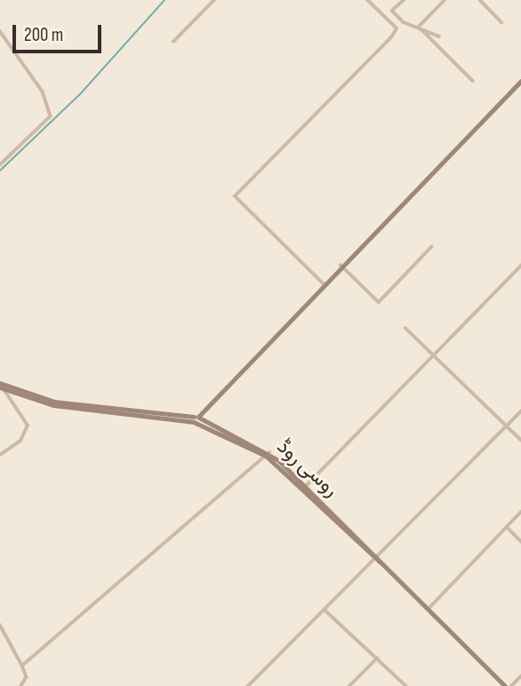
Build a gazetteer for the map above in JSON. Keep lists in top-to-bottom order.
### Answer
{
  "streets": {
    "main road": ["روسی روڈ"]
  },
  "scale_bar": "200 m"
}
